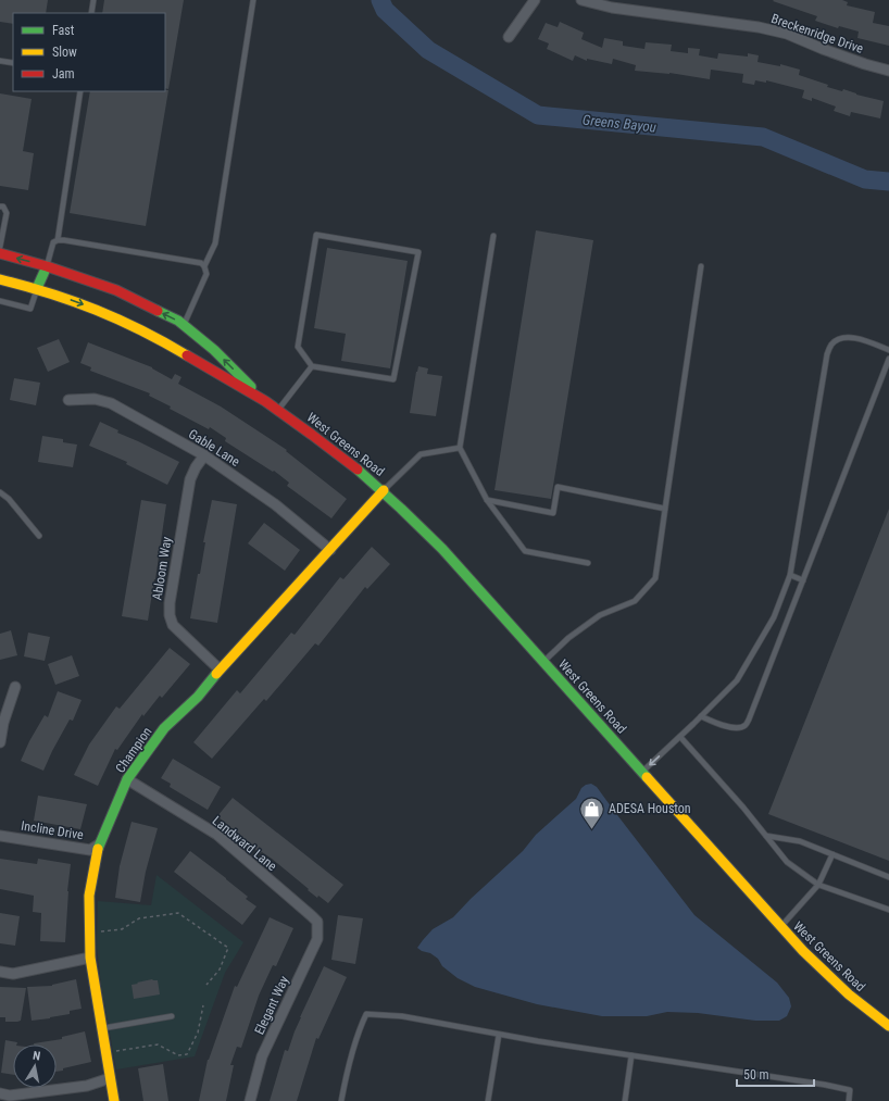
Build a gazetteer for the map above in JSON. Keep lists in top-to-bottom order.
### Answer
{
  "streets": {
    "main road": ["West Greens Road", "Champion"],
    "street": [
      "Breckenridge Drive",
      "Gable Lane",
      "Abloom Way",
      "Incline Drive",
      "Landward Lane",
      "Elegant Way"
    ]
  },
  "crossings": [
    ["West Greens Road", "Champion"],
    ["Gable Lane", "Abloom Way"],
    ["Gable Lane", "Champion"],
    ["Abloom Way", "Champion"],
    ["Champion", "Incline Drive"],
    ["Champion", "Landward Lane"],
    ["Landward Lane", "Elegant Way"]
  ],
  "water": ["Greens Bayou"],
  "places": {
    "shop": ["ADESA Houston"]
  },
  "legend": ["Fast", "Slow", "Jam"],
  "scale_bar": "50 m",
  "north": "top"
}
